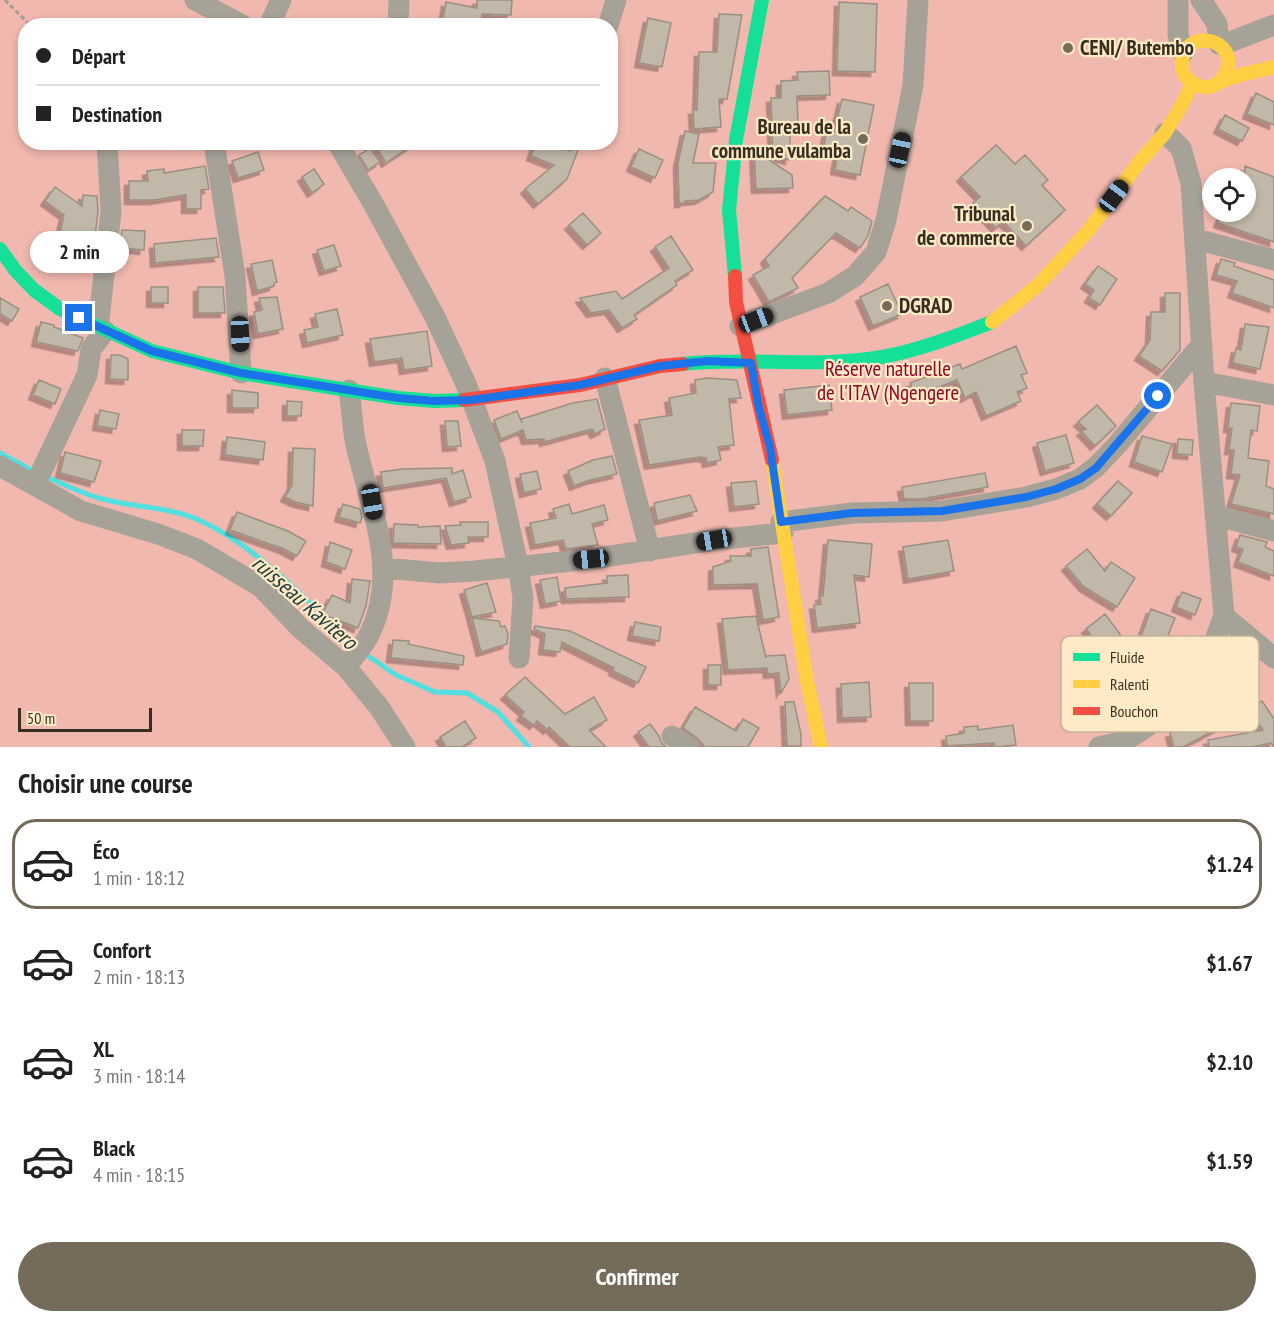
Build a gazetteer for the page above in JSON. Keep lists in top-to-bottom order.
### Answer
{
  "water": ["ruisseau Kavitero"],
  "parks": ["Réserve naturelle de l'ITAV (Ngengere"],
  "places": [
    "CENI/ Butembo",
    "Bureau de la commune vulamba",
    "Tribunal de commerce",
    "DGRAD"
  ],
  "legend": ["Fluide", "Ralenti", "Bouchon"],
  "scale_bar": "50 m",
  "page": {
    "banner": ["Départ", "Destination"],
    "bubble": "2 min",
    "scale": "50 m",
    "heading": "Choisir une course",
    "list": [
      {
        "name": "Éco",
        "note": "1 min · 18:12",
        "value": "$1.24"
      },
      {
        "name": "Confort",
        "note": "2 min · 18:13",
        "value": "$1.67"
      },
      {
        "name": "XL",
        "note": "3 min · 18:14",
        "value": "$2.10"
      },
      {
        "name": "Black",
        "note": "4 min · 18:15",
        "value": "$1.59"
      }
    ],
    "buttons": "Confirmer"
  }
}
